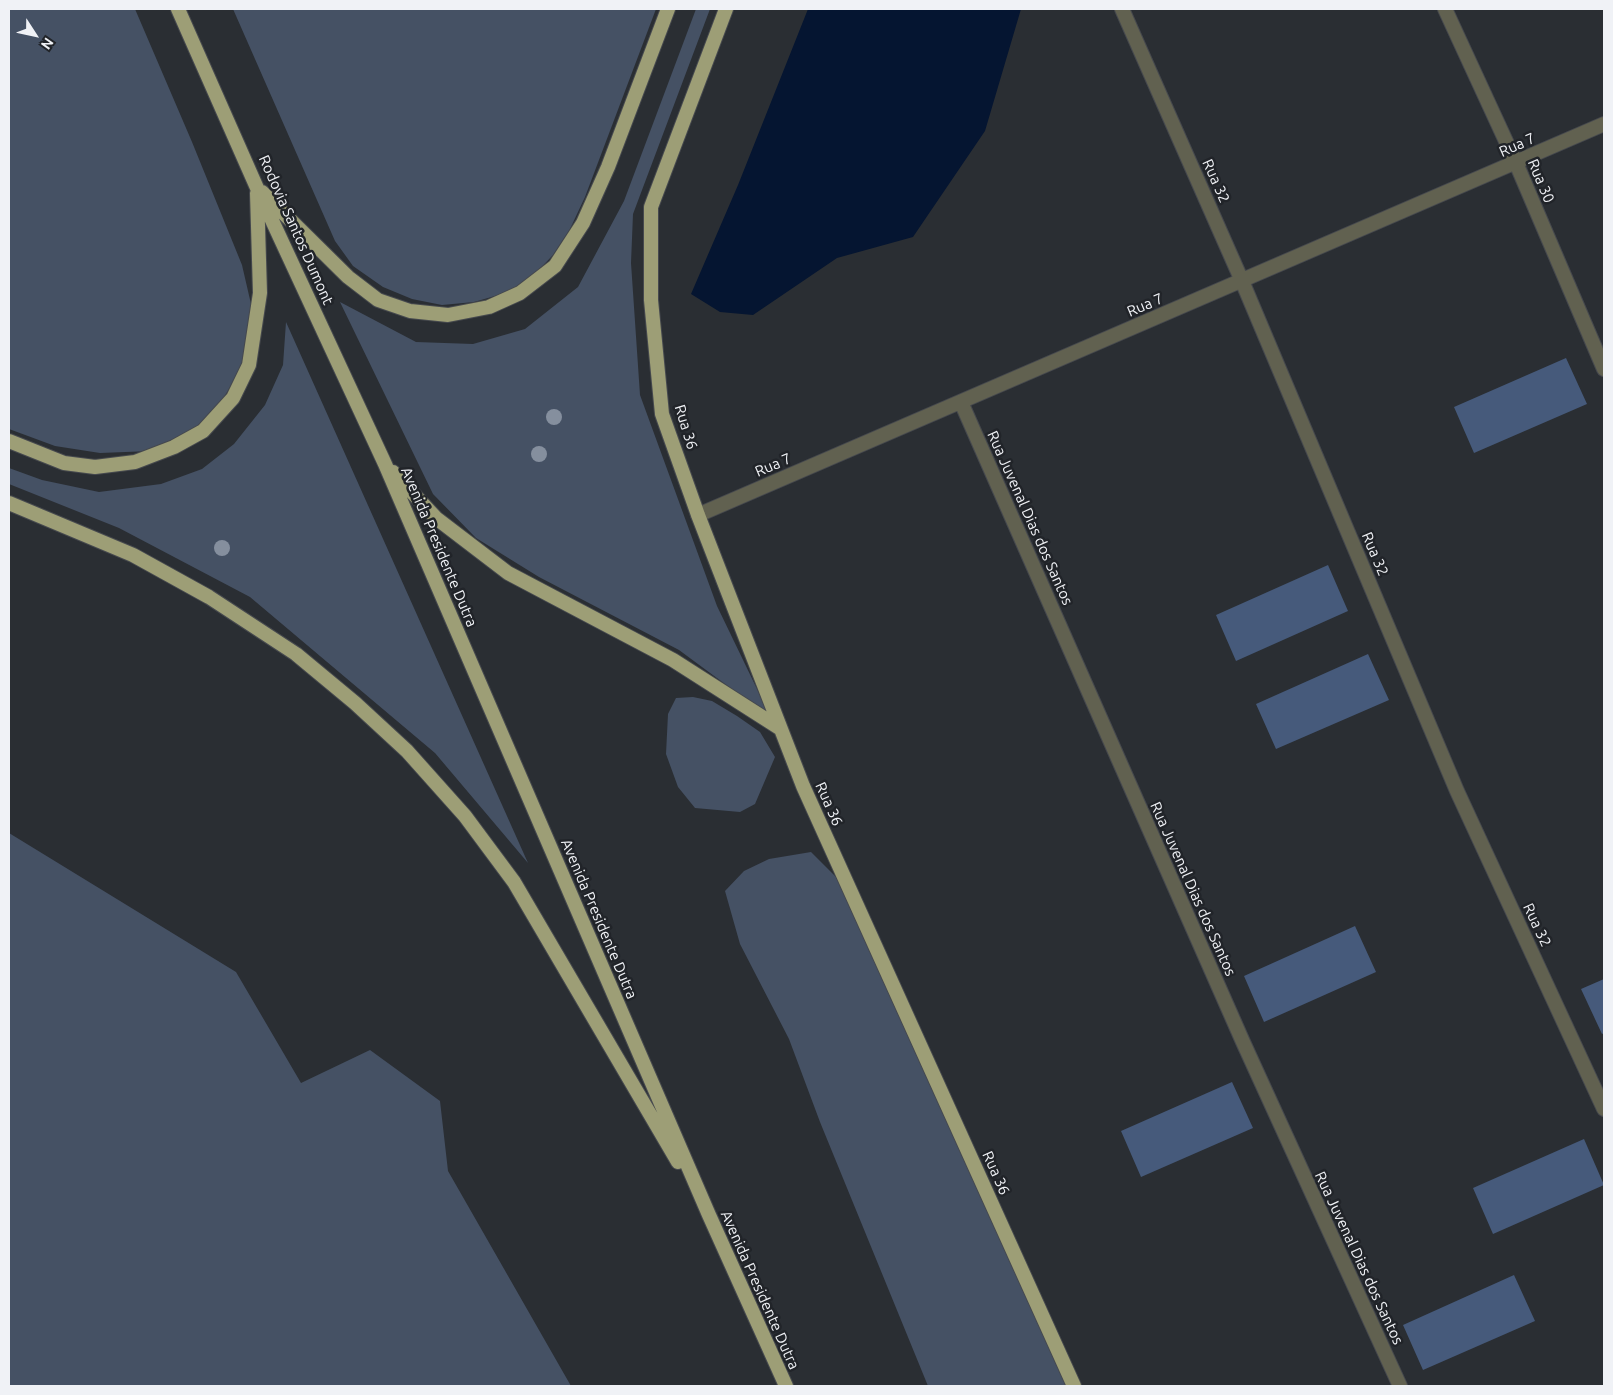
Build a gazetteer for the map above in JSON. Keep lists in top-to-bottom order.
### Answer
{
  "streets": {
    "highway": ["Rodovia Santos Dumont", "Rua 36", "Avenida Presidente Dutra"],
    "street": [
      "Rua 7",
      "Rua 32",
      "Rua 30",
      "Rua Juvenal Dias dos Santos"
    ]
  },
  "crossings": [
    ["Rua 7", "Rua 32"],
    ["Rua 7", "Rua 30"],
    ["Rua 7", "Rua 36"],
    ["Rua 7", "Rua Juvenal Dias dos Santos"],
    ["Rodovia Santos Dumont", "Avenida Presidente Dutra"]
  ],
  "north": "bottom right"
}
